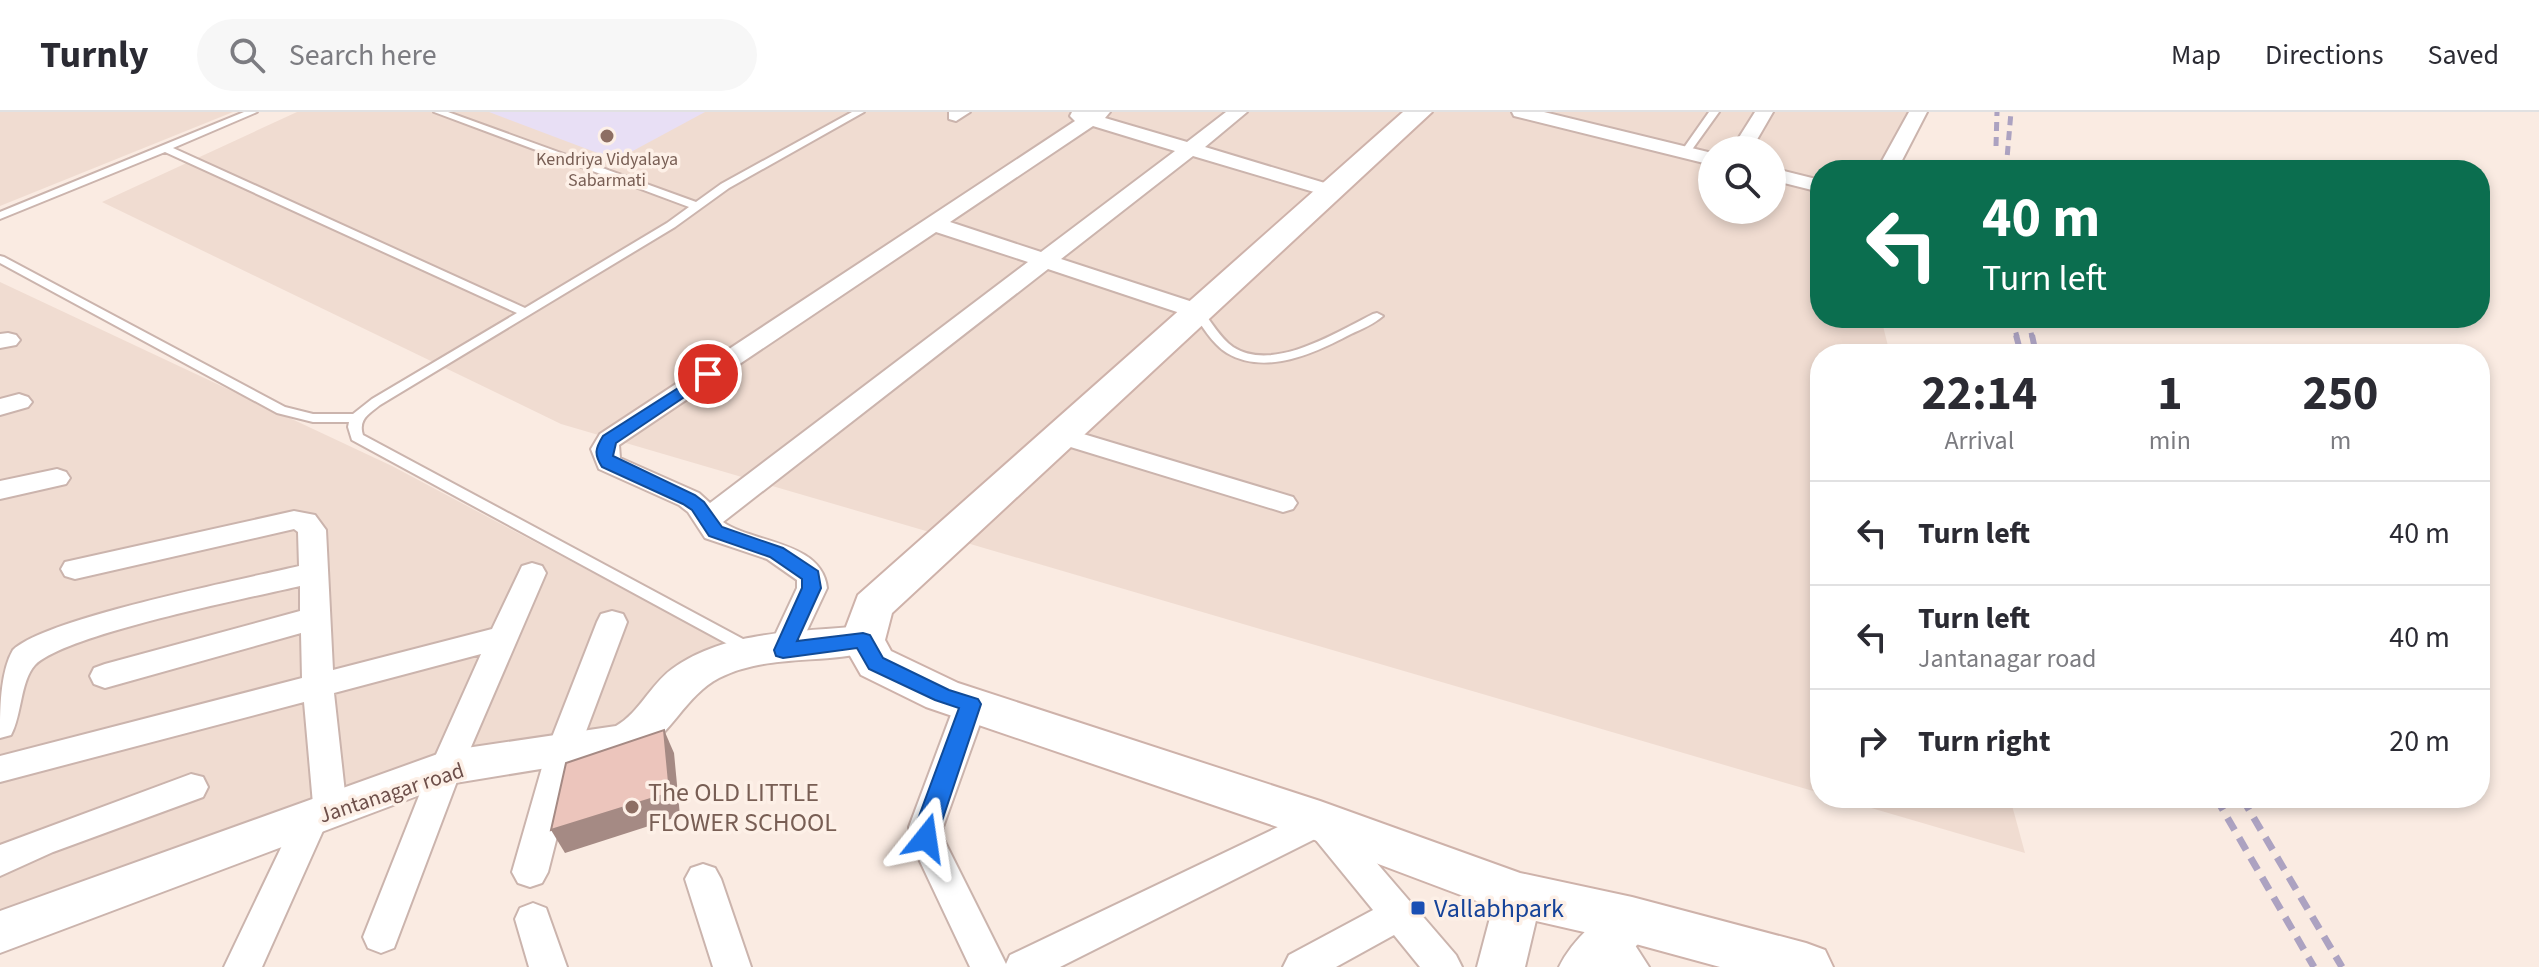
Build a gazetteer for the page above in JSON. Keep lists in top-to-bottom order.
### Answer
{
  "streets": {
    "street": ["Jantanagar road"]
  },
  "places": {
    "other": ["Kendriya Vidyalaya Sabarmati", "The OLD LITTLE FLOWER SCHOOL"],
    "transit": ["Vallabhpark"]
  },
  "page": {
    "header": "Turnly",
    "search": "Search here",
    "nav": ["Map", "Directions", "Saved"],
    "turn": ["40 m", "Turn left"],
    "eta": [
      "22:14",
      "Arrival",
      "1",
      "min",
      "250",
      "m"
    ],
    "list": [
      {
        "name": "Turn left",
        "value": "40 m"
      },
      {
        "name": "Turn left",
        "note": "Jantanagar road",
        "value": "40 m"
      },
      {
        "name": "Turn right",
        "value": "20 m"
      }
    ]
  }
}
